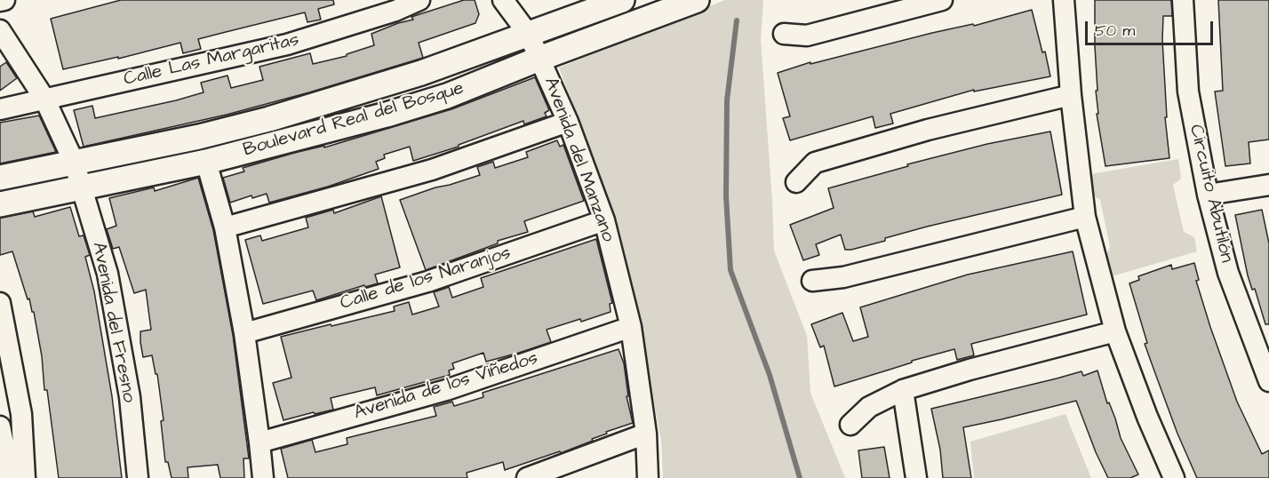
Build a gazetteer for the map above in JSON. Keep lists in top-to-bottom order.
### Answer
{
  "streets": {
    "street": [
      "Calle Las Margaritas",
      "Boulevard Real del Bosque",
      "Avenida del Manzano",
      "Circuito Abutilón",
      "Calle de los Naranjos",
      "Avenida del Fresno",
      "Avenida de los Viñedos"
    ]
  },
  "crossings": [
    ["Calle Las Margaritas", "Avenida del Fresno"],
    ["Boulevard Real del Bosque", "Avenida del Manzano"],
    ["Boulevard Real del Bosque", "Avenida del Fresno"],
    ["Avenida del Manzano", "Calle de los Naranjos"],
    ["Avenida del Manzano", "Avenida de los Viñedos"]
  ],
  "scale_bar": "50 m"
}
